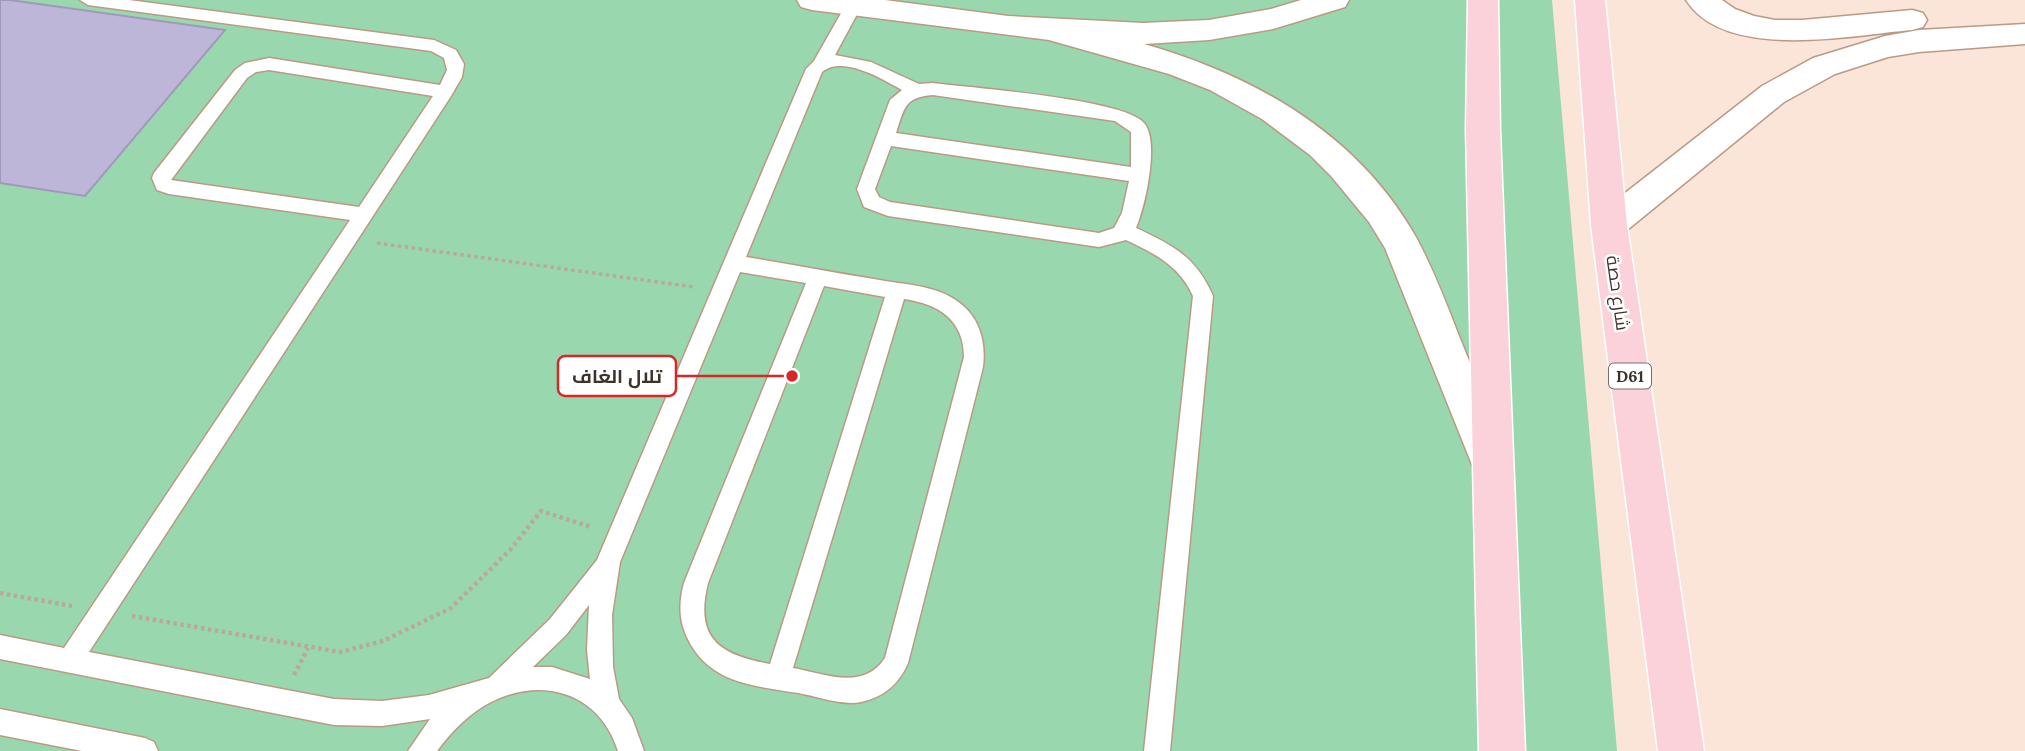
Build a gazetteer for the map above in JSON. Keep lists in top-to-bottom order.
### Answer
{
  "streets": {
    "main road": ["شارع حصة", "D61"]
  },
  "places": ["تلال الغاف"]
}
